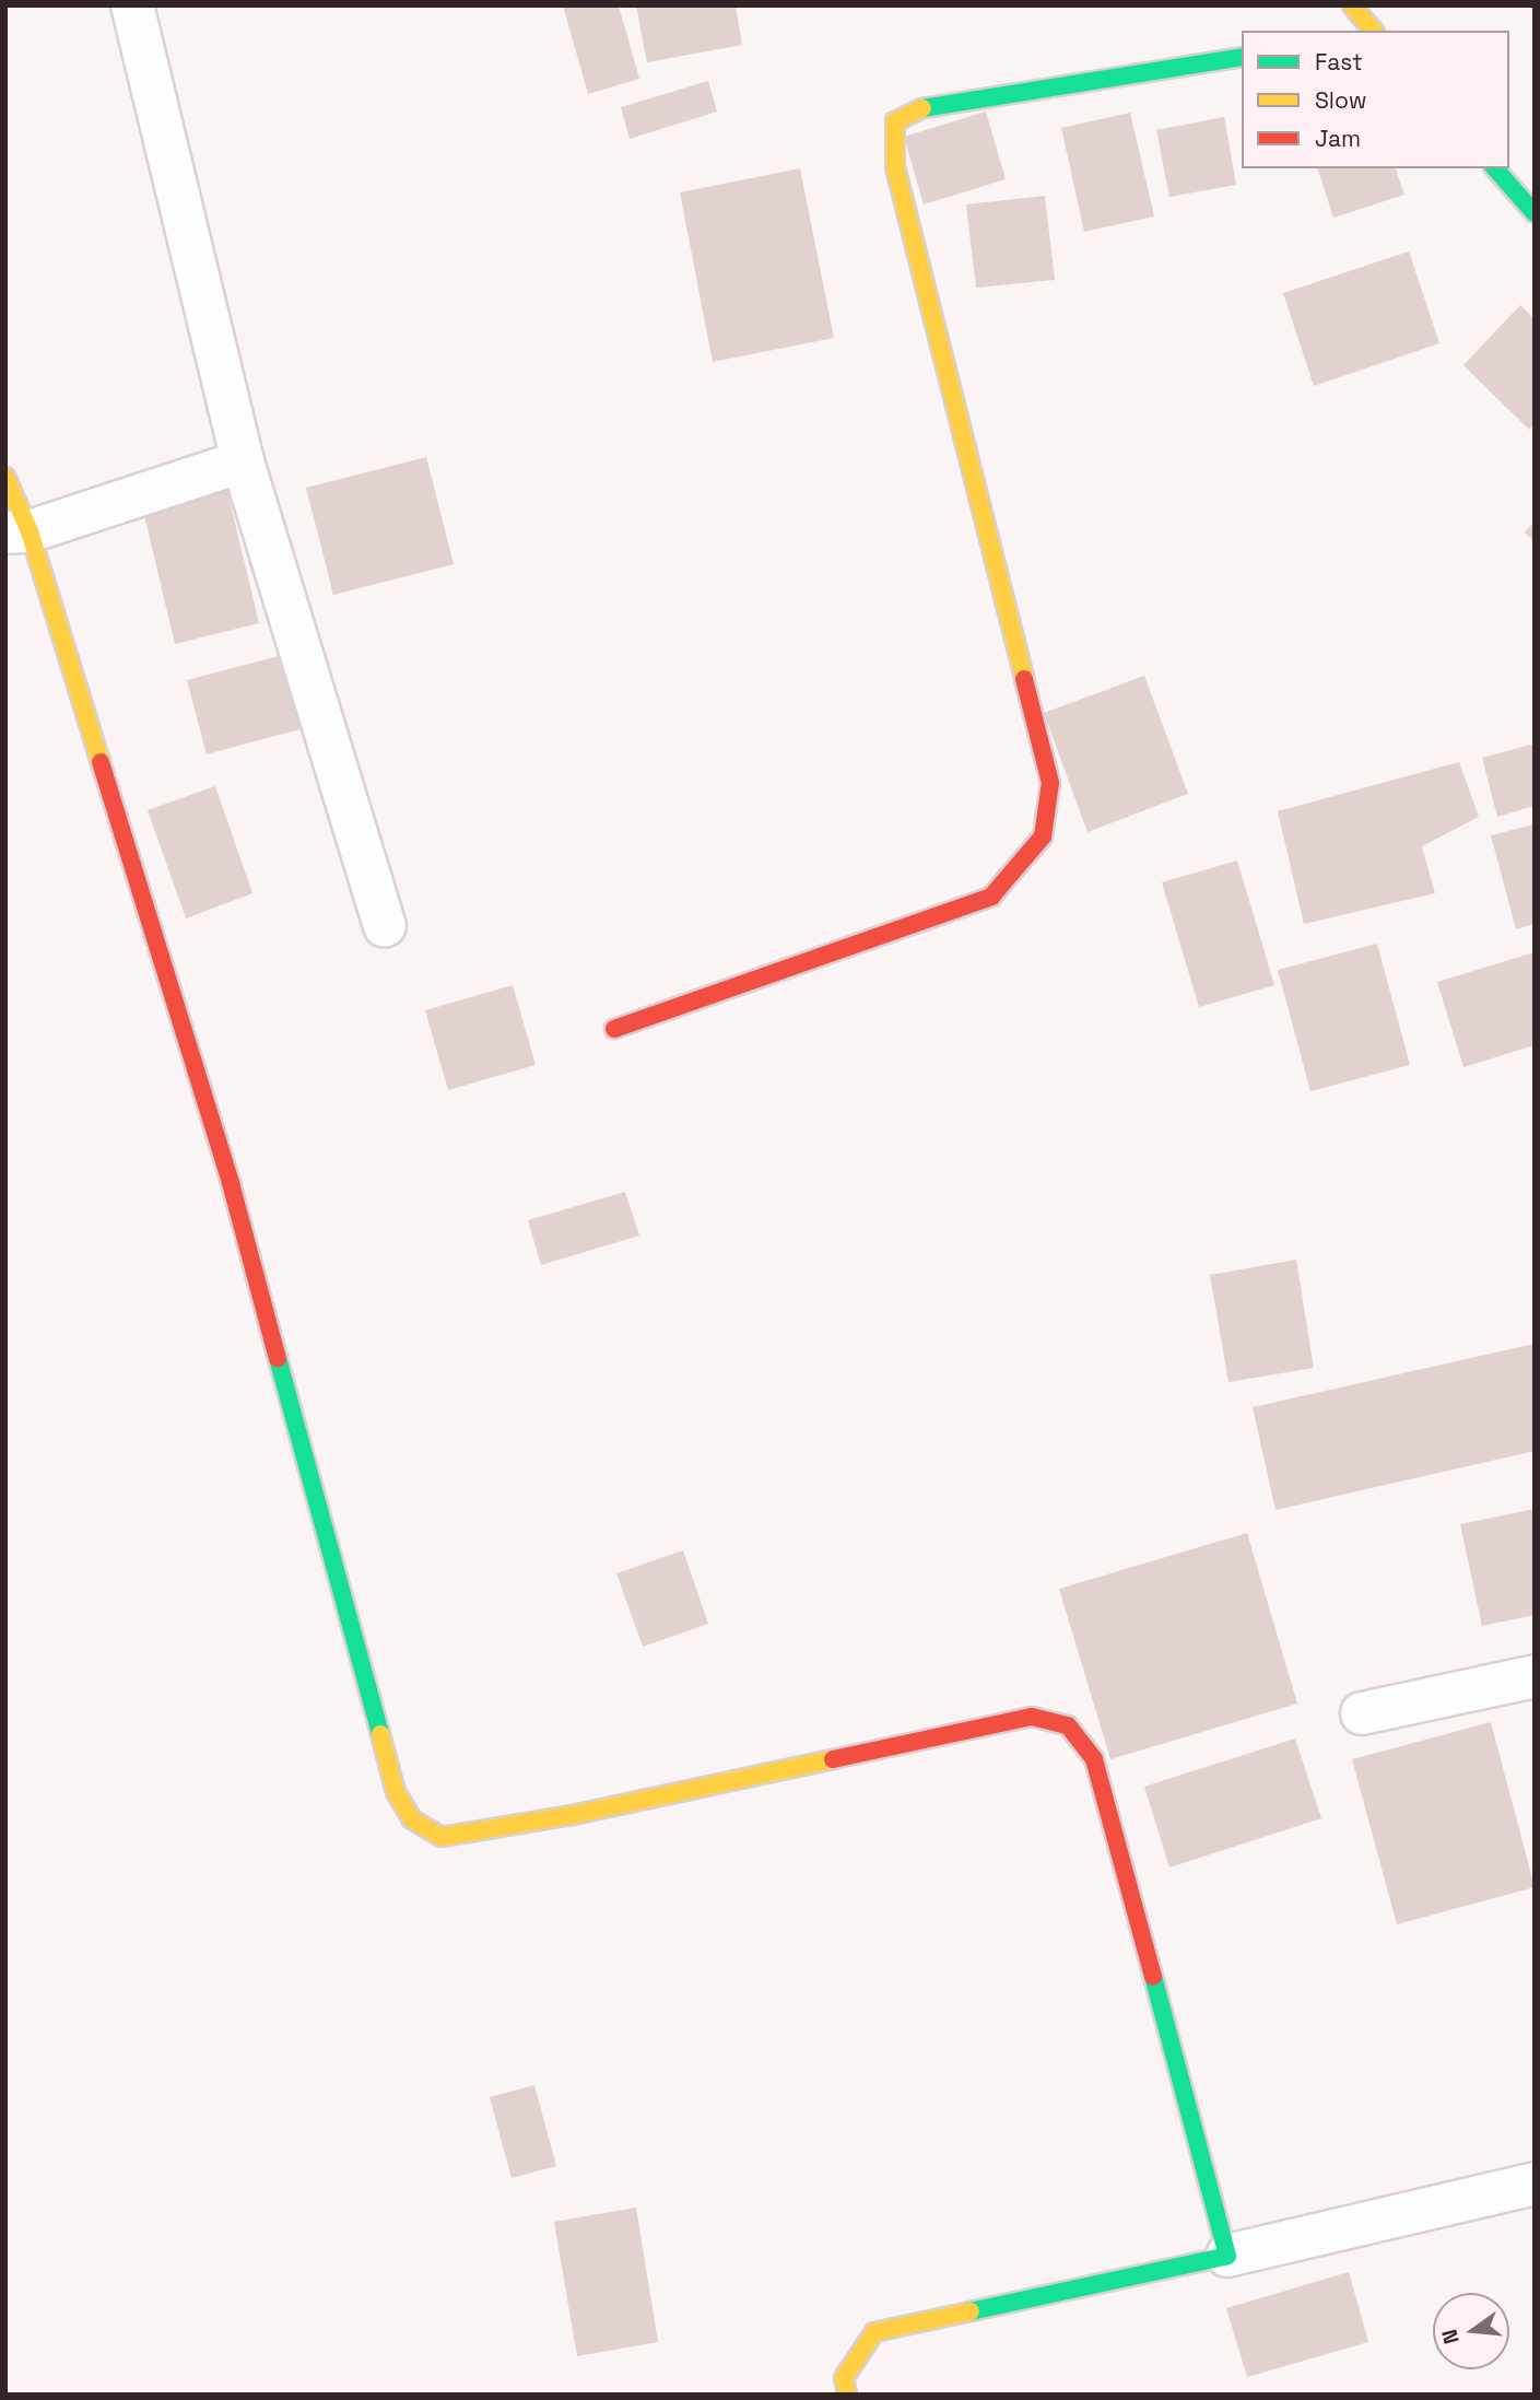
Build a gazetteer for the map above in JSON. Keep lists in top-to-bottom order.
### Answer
{
  "legend": ["Fast", "Slow", "Jam"],
  "north": "left"
}
